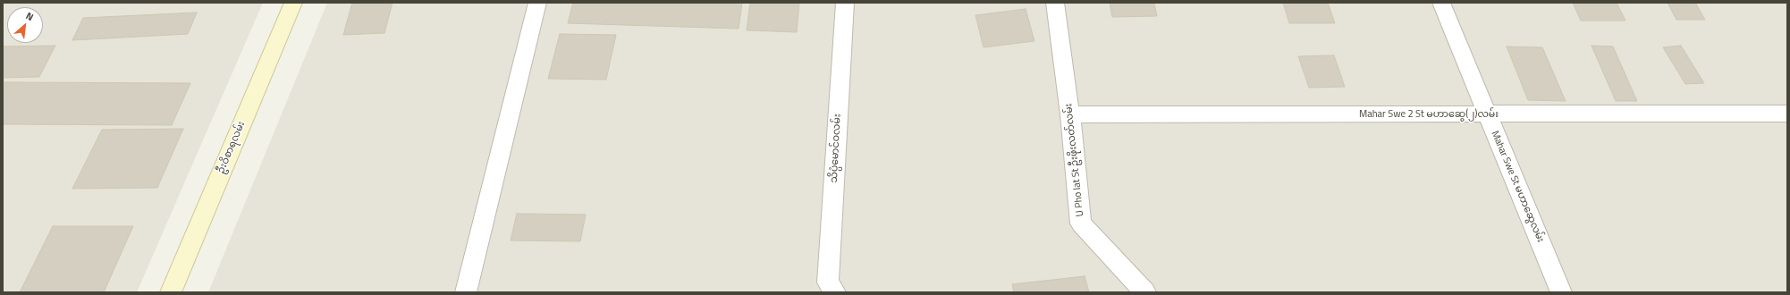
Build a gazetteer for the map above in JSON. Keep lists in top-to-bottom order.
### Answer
{
  "streets": {
    "main road": ["ဦးဝိစာရလမ်း"],
    "street": [
      "Mahar Swe 2 St မဟာဆွေ(၂)လမ်း",
      "သိပ္ပံမောင်ဝလမ်း",
      "U Pho lat St ဦးဖိုးလတ်လမ်း",
      "Mahar Swe St မဟာဆွေလမ်း"
    ]
  },
  "crossings": [
    ["Mahar Swe 2 St မဟာဆွေ(၂)လမ်း", "U Pho lat St ဦးဖိုးလတ်လမ်း"],
    ["Mahar Swe 2 St မဟာဆွေ(၂)လမ်း", "Mahar Swe St မဟာဆွေလမ်း"]
  ],
  "north": "top right"
}
